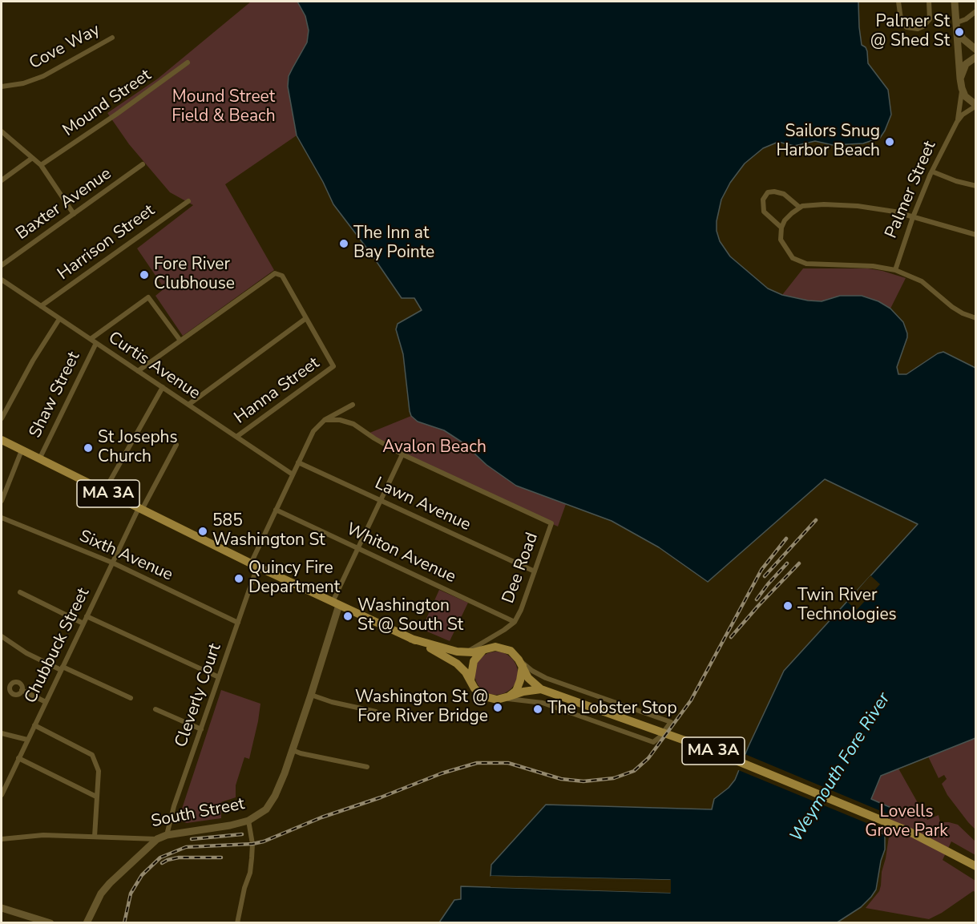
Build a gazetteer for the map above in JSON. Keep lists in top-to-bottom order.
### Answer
{
  "streets": {
    "main road": ["MA 3A", "South Street"],
    "street": [
      "Cove Way",
      "Mound Street",
      "Palmer Street",
      "Baxter Avenue",
      "Harrison Street",
      "Curtis Avenue",
      "Hanna Street",
      "Shaw Street",
      "Lawn Avenue",
      "Whiton Avenue",
      "Sixth Avenue",
      "Dee Road",
      "Chubbuck Street",
      "Cleverly Court"
    ]
  },
  "crossings": [
    ["Harrison Street", "Curtis Avenue"],
    ["Curtis Avenue", "Hanna Street"],
    ["Curtis Avenue", "Shaw Street"],
    ["Curtis Avenue", "Cleverly Court"],
    ["Shaw Street", "MA 3A"],
    ["MA 3A", "Dee Road"],
    ["MA 3A", "Chubbuck Street"],
    ["MA 3A", "Cleverly Court"],
    ["MA 3A", "South Street"],
    ["Lawn Avenue", "Dee Road"],
    ["Lawn Avenue", "Cleverly Court"],
    ["Whiton Avenue", "Dee Road"],
    ["Whiton Avenue", "Cleverly Court"],
    ["Sixth Avenue", "Chubbuck Street"],
    ["Sixth Avenue", "Cleverly Court"],
    ["Cleverly Court", "South Street"]
  ],
  "water": ["Weymouth Fore River"],
  "parks": ["Mound Street Field & Beach", "Avalon Beach", "Lovells Grove Park"],
  "places": [
    "Palmer St @ Shed St",
    "Sailors Snug Harbor Beach",
    "The Inn at Bay Pointe",
    "Fore River Clubhouse",
    "St Josephs Church",
    "585 Washington St",
    "Quincy Fire Department",
    "Twin River Technologies",
    "Washington St @ South St",
    "Washington St @ Fore River Bridge",
    "The Lobster Stop"
  ]
}
